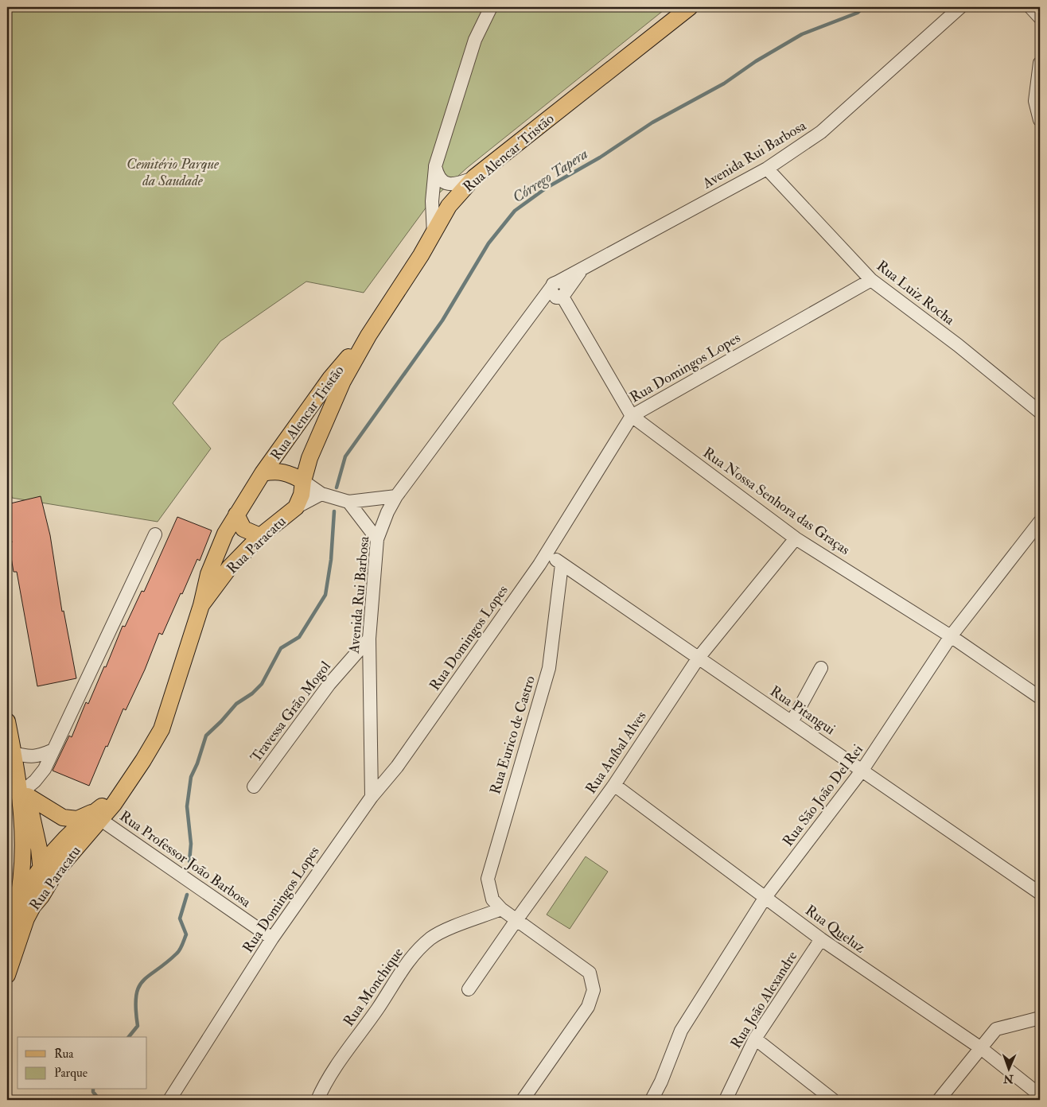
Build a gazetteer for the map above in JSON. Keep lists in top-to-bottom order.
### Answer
{
  "streets": {
    "main road": ["Rua Alencar Tristão", "Rua Paracatu"],
    "street": [
      "Avenida Rui Barbosa",
      "Rua Luiz Rocha",
      "Rua Domingos Lopes",
      "Rua Nossa Senhora das Graças",
      "Rua Pitangui",
      "Travessa Grão Mogol",
      "Rua Eurico de Castro",
      "Rua Aníbal Alves",
      "Rua São João Del Rei",
      "Rua Professor João Barbosa",
      "Rua Queluz",
      "Rua Monchique",
      "Rua João Alexandre"
    ]
  },
  "crossings": [
    ["Rua Alencar Tristão", "Rua Paracatu"],
    ["Avenida Rui Barbosa", "Rua Luiz Rocha"],
    ["Avenida Rui Barbosa", "Rua Domingos Lopes"],
    ["Avenida Rui Barbosa", "Rua Nossa Senhora das Graças"],
    ["Avenida Rui Barbosa", "Travessa Grão Mogol"],
    ["Rua Luiz Rocha", "Rua Domingos Lopes"],
    ["Rua Domingos Lopes", "Rua Nossa Senhora das Graças"],
    ["Rua Domingos Lopes", "Rua Pitangui"],
    ["Rua Domingos Lopes", "Rua Professor João Barbosa"],
    ["Rua Nossa Senhora das Graças", "Rua Aníbal Alves"],
    ["Rua Nossa Senhora das Graças", "Rua São João Del Rei"],
    ["Rua Paracatu", "Rua Professor João Barbosa"],
    ["Rua Pitangui", "Rua Eurico de Castro"],
    ["Rua Pitangui", "Rua Aníbal Alves"],
    ["Rua Pitangui", "Rua São João Del Rei"],
    ["Rua Eurico de Castro", "Rua Monchique"],
    ["Rua Aníbal Alves", "Rua Queluz"],
    ["Rua São João Del Rei", "Rua Queluz"],
    ["Rua Queluz", "Rua João Alexandre"]
  ],
  "water": ["Córrego Tapera"],
  "parks": ["Cemitério Parque da Saudade"],
  "legend": ["Rua", "Parque"],
  "north": "bottom"
}
